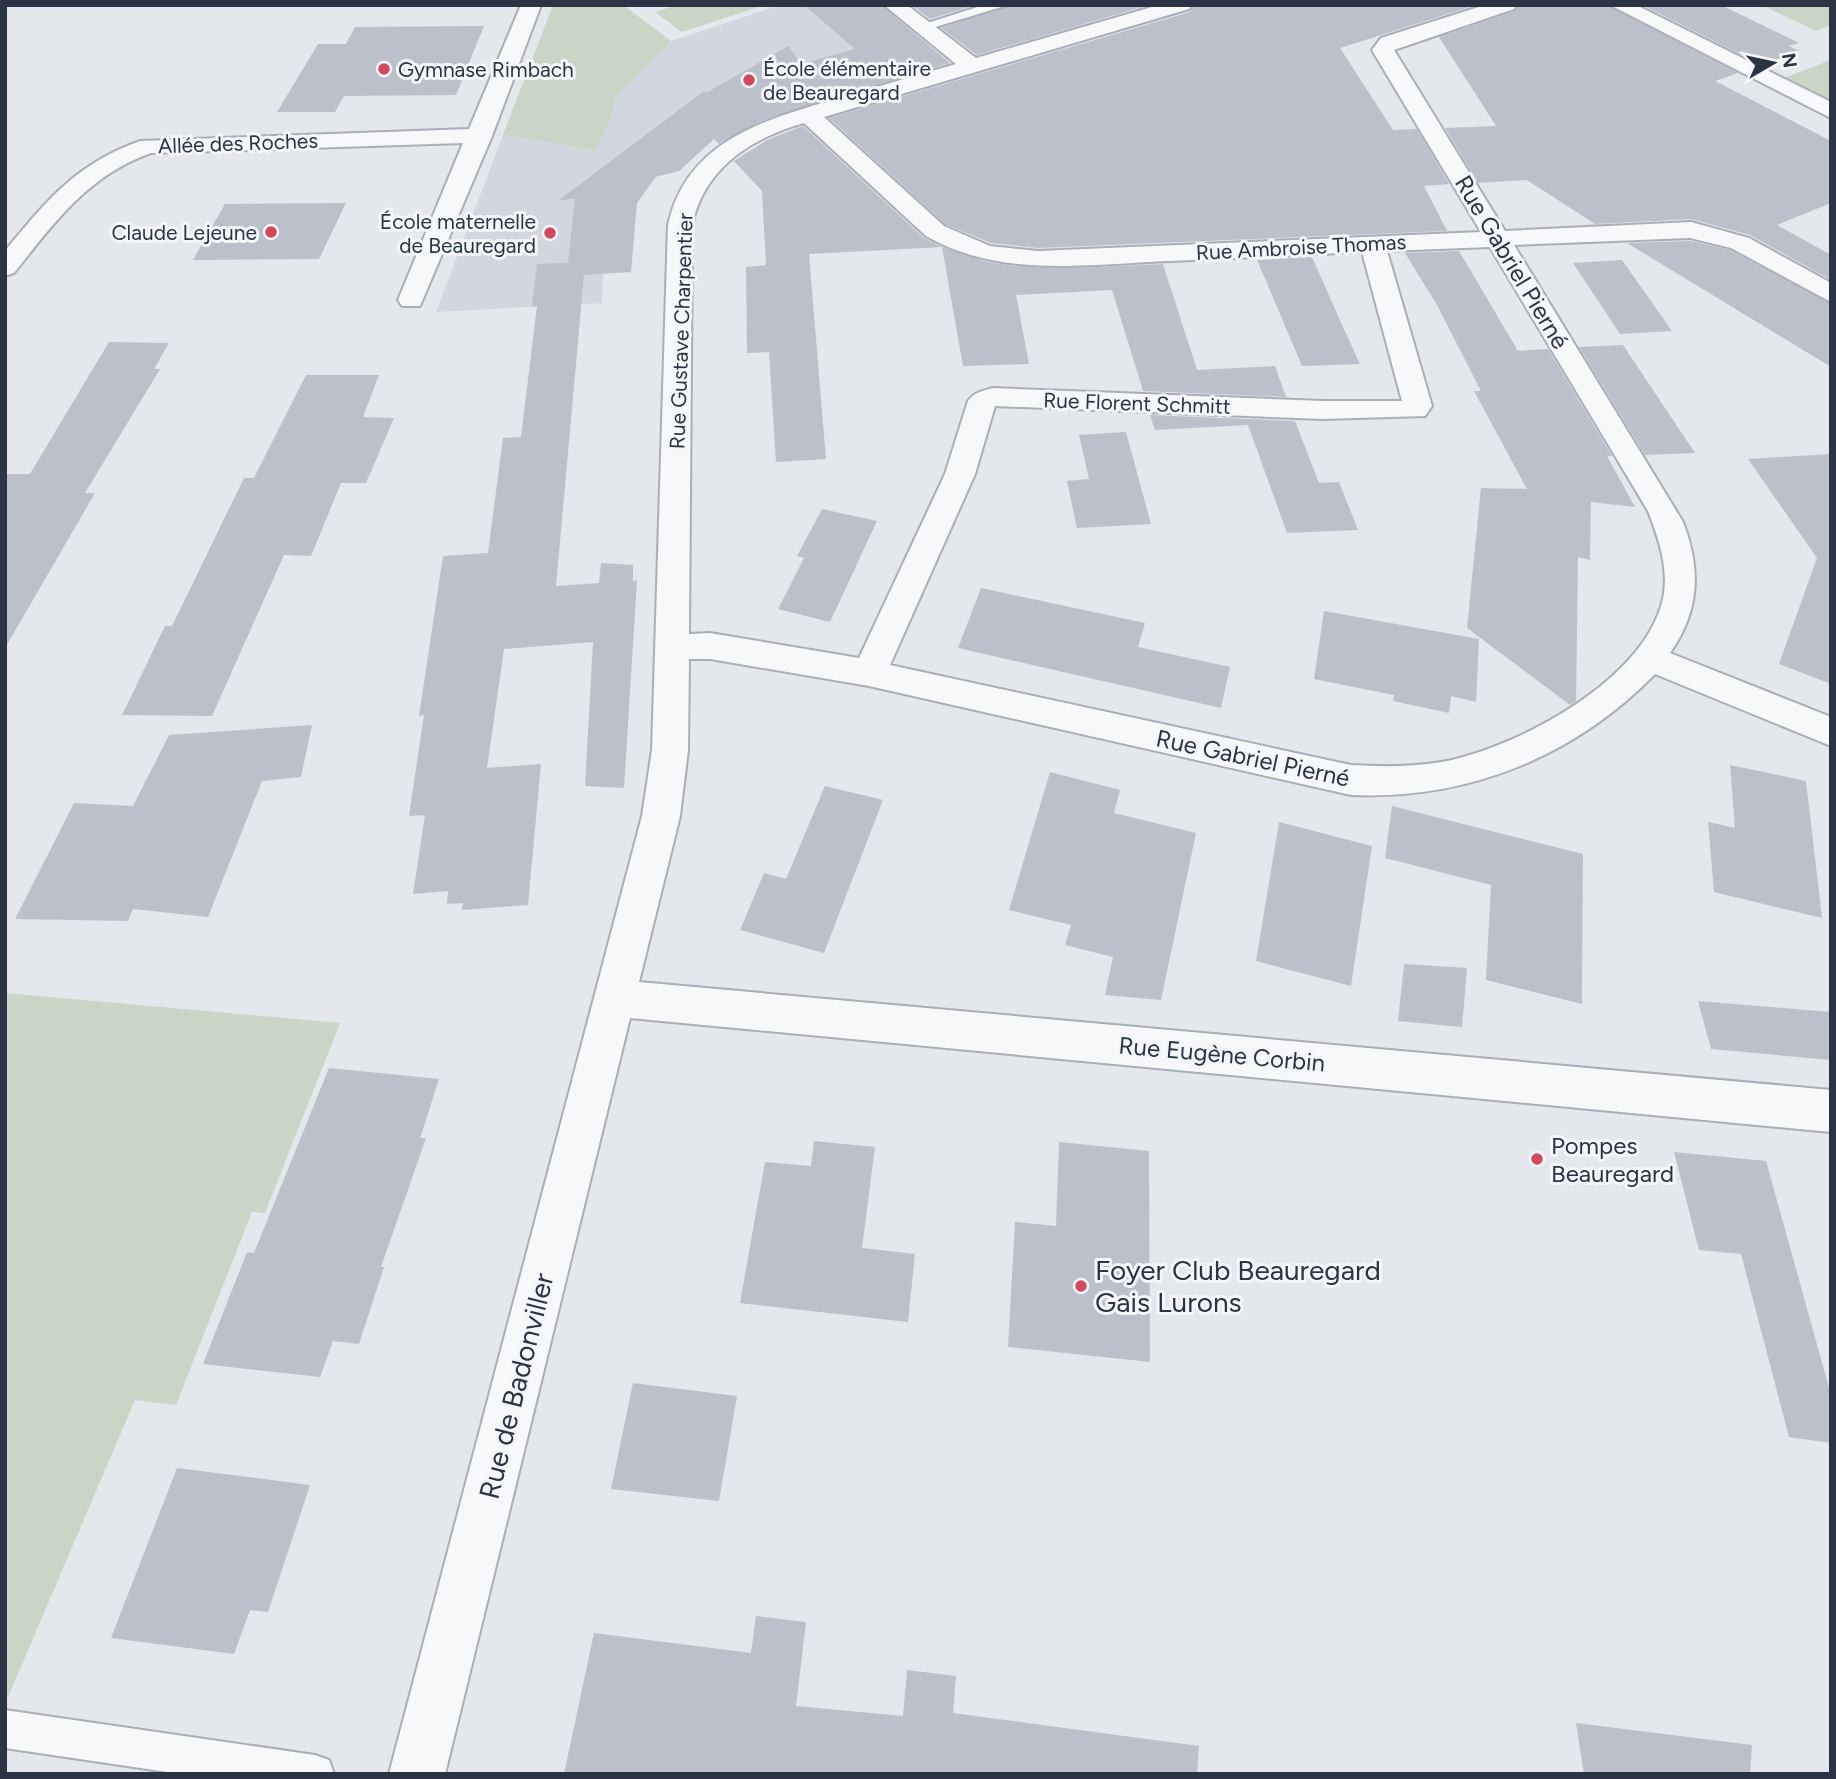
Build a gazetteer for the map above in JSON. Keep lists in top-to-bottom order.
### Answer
{
  "streets": {
    "street": [
      "Allée des Roches",
      "Rue Ambroise Thomas",
      "Rue Gabriel Pierné",
      "Rue Gustave Charpentier",
      "Rue Florent Schmitt",
      "Rue Eugène Corbin",
      "Rue de Badonviller"
    ]
  },
  "crossings": [
    ["Rue Ambroise Thomas", "Rue Gabriel Pierné"],
    ["Rue Ambroise Thomas", "Rue Gustave Charpentier"],
    ["Rue Ambroise Thomas", "Rue Florent Schmitt"],
    ["Rue Gabriel Pierné", "Rue Gustave Charpentier"],
    ["Rue Gabriel Pierné", "Rue Florent Schmitt"],
    ["Rue Gustave Charpentier", "Rue Eugène Corbin"],
    ["Rue Gustave Charpentier", "Rue de Badonviller"],
    ["Rue Eugène Corbin", "Rue de Badonviller"]
  ],
  "places": [
    "Gymnase Rimbach",
    "École élémentaire de Beauregard",
    "Claude Lejeune",
    "École maternelle de Beauregard",
    "Pompes Beauregard",
    "Foyer Club Beauregard Gais Lurons"
  ],
  "north": "right"
}
